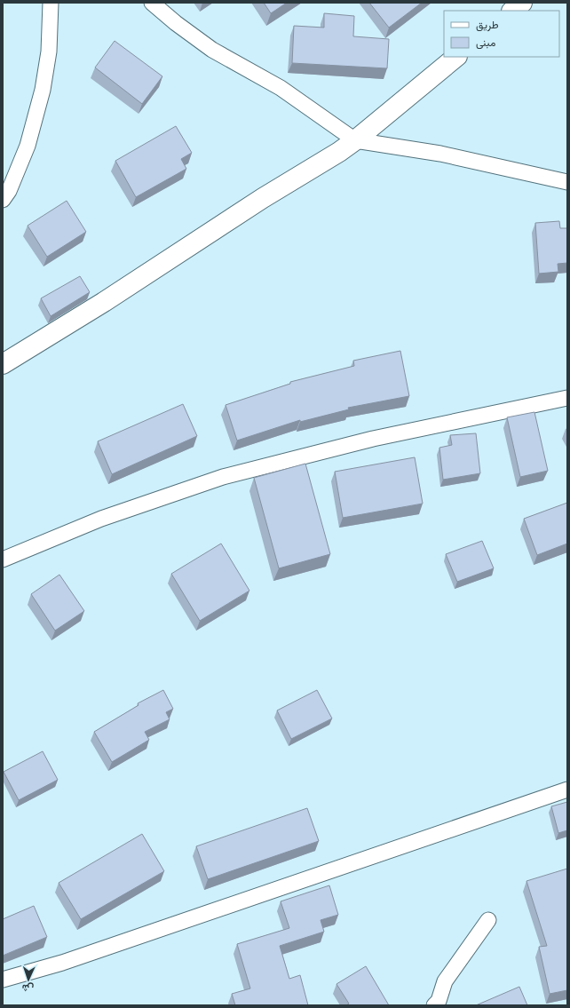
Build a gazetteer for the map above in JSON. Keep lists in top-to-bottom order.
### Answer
{
  "legend": ["طريق", "مبنى"],
  "north": "bottom"
}
